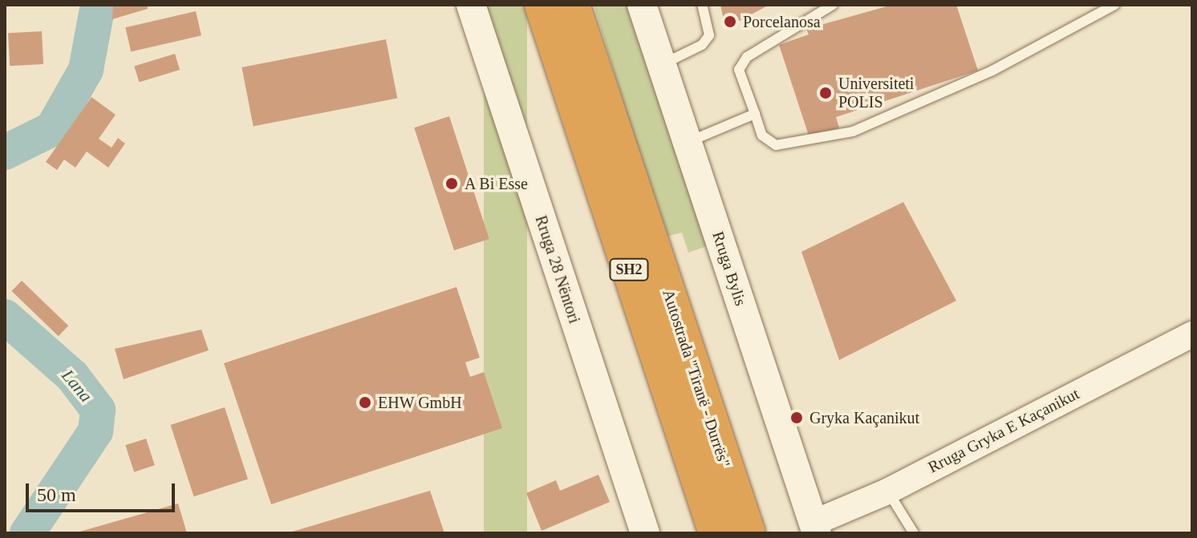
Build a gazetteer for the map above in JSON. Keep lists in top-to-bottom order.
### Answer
{
  "streets": {
    "highway": ["SH2", "Autostrada \"Tiranë - Durrës\""],
    "main road": ["Rruga Bylis", "Rruga 28 Nëntori"],
    "street": ["Rruga Gryka E Kaçanikut"]
  },
  "crossings": [
    ["Rruga Bylis", "Rruga Gryka E Kaçanikut"]
  ],
  "water": ["Lana"],
  "places": [
    "Porcelanosa",
    "Universiteti POLIS",
    "A Bi Esse",
    "EHW GmbH",
    "Gryka Kaçanikut"
  ],
  "scale_bar": "50 m"
}
